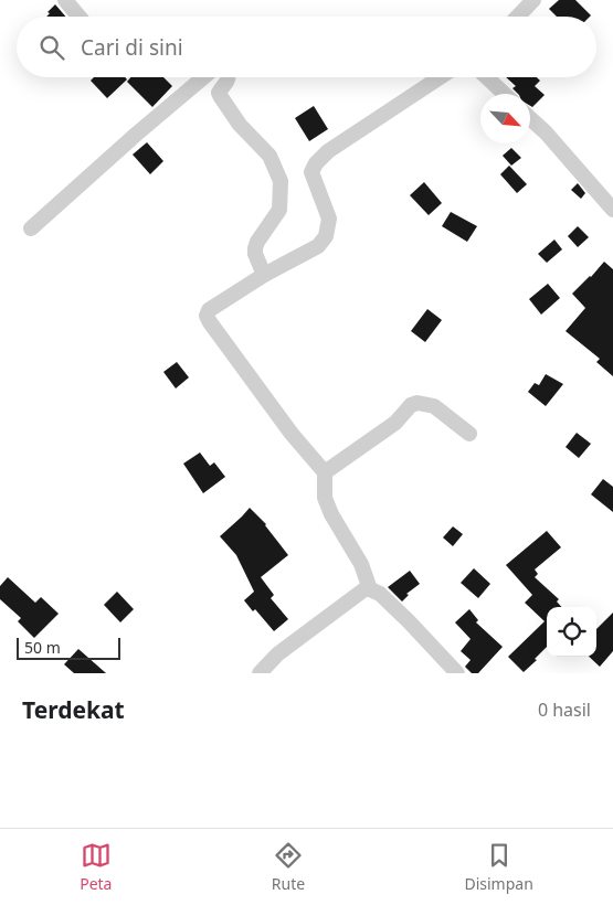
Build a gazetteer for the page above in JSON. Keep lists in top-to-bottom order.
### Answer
{
  "scale_bar": "50 m",
  "north": "bottom right",
  "page": {
    "search": "Cari di sini",
    "scale": "50 m",
    "heading": ["Terdekat", "0 hasil"],
    "nav": ["Peta", "Rute", "Disimpan"]
  }
}
